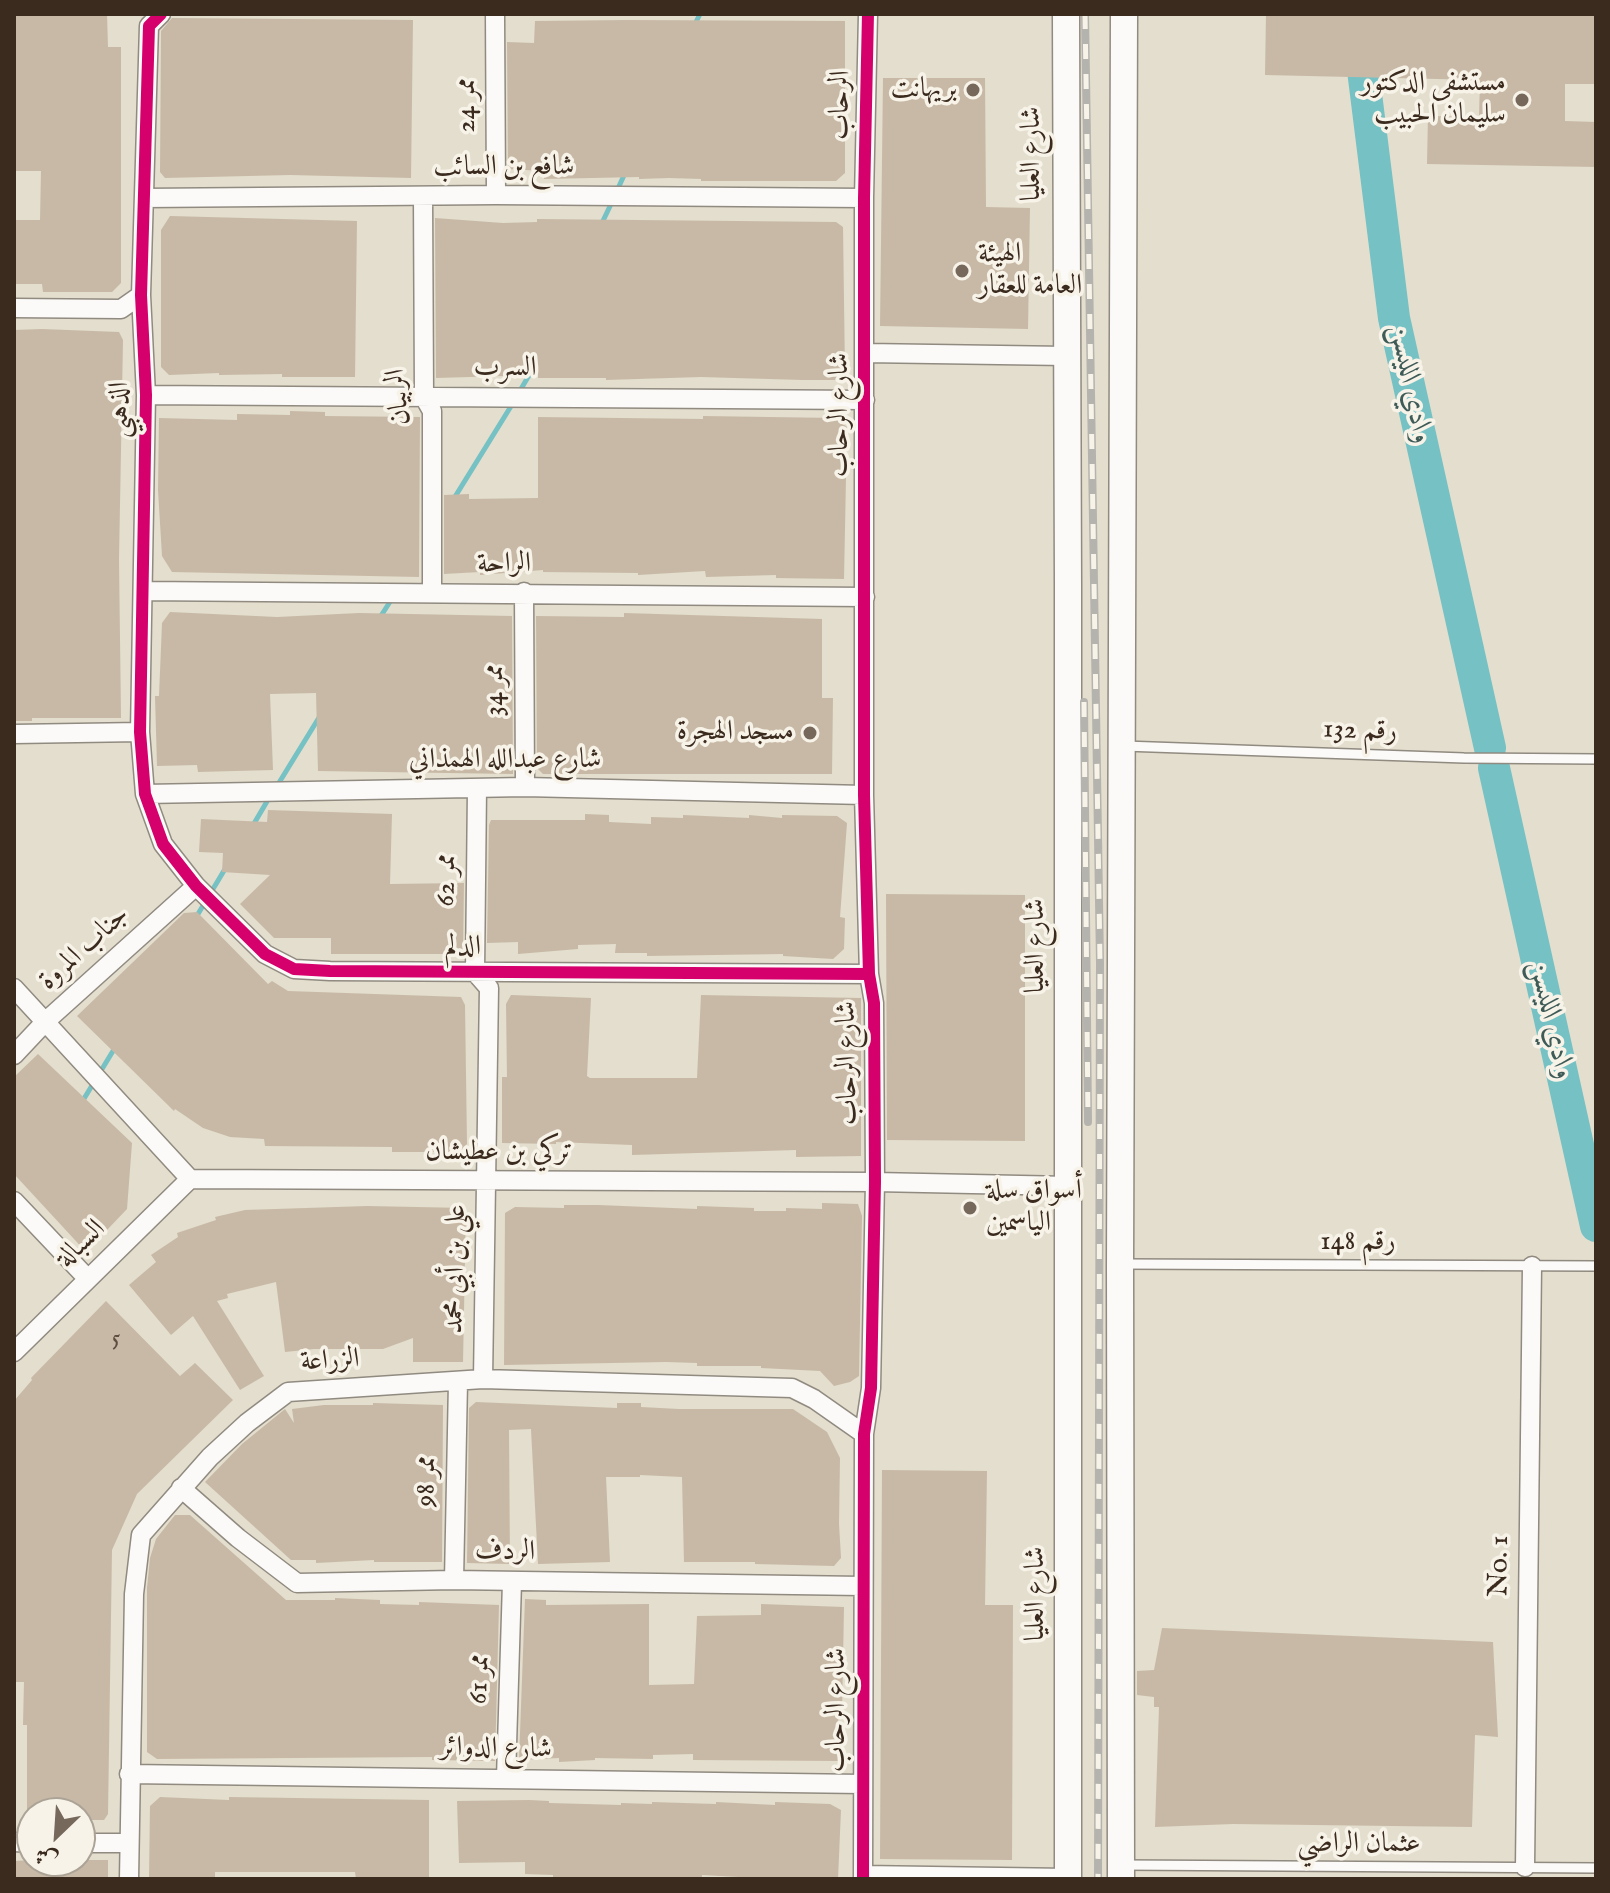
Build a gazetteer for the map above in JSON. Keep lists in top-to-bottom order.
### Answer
{
  "streets": {
    "main road": ["شارع العليا"],
    "street": [
      "ممر 24",
      "الرحاب",
      "شافع بن السائب",
      "السرب",
      "الربيان",
      "الذهبي",
      "شارع الرحاب",
      "الراحة",
      "ممر 34",
      "شارع عبدالله الهمذاني",
      "ممر 62",
      "الدلم",
      "جناب المروة",
      "تركي بن عطيشان",
      "السبالة",
      "علي بن أبي محمد",
      "الزراعة",
      "ممر 98",
      "الردف",
      "No. 1",
      "ممر 61",
      "شارع الدوائر"
    ],
    "lane": ["رقم 132", "رقم 148", "عثمان الراضي"]
  },
  "crossings": [
    ["ممر 24", "شافع بن السائب"],
    ["الرحاب", "شافع بن السائب"],
    ["الرحاب", "شارع الرحاب"],
    ["شارع العليا", "تركي بن عطيشان"],
    ["شافع بن السائب", "الربيان"],
    ["شافع بن السائب", "الذهبي"],
    ["شافع بن السائب", "شارع الرحاب"],
    ["السرب", "الربيان"],
    ["السرب", "الذهبي"],
    ["السرب", "شارع الرحاب"],
    ["الربيان", "الراحة"],
    ["الذهبي", "الراحة"],
    ["الذهبي", "شارع عبدالله الهمذاني"],
    ["الذهبي", "الدلم"],
    ["شارع الرحاب", "الراحة"],
    ["شارع الرحاب", "شارع عبدالله الهمذاني"],
    ["شارع الرحاب", "الدلم"],
    ["شارع الرحاب", "تركي بن عطيشان"],
    ["شارع الرحاب", "الزراعة"],
    ["شارع الرحاب", "الردف"],
    ["شارع الرحاب", "شارع الدوائر"],
    ["الراحة", "ممر 34"],
    ["ممر 34", "شارع عبدالله الهمذاني"],
    ["شارع عبدالله الهمذاني", "ممر 62"],
    ["شارع عبدالله الهمذاني", "الدلم"],
    ["ممر 62", "الدلم"],
    ["ممر 62", "علي بن أبي محمد"],
    ["الدلم", "جناب المروة"],
    ["الدلم", "علي بن أبي محمد"],
    ["تركي بن عطيشان", "السبالة"],
    ["تركي بن عطيشان", "علي بن أبي محمد"],
    ["رقم 148", "No. 1"],
    ["علي بن أبي محمد", "الزراعة"],
    ["الزراعة", "ممر 98"],
    ["الزراعة", "الردف"],
    ["الزراعة", "شارع الدوائر"],
    ["ممر 98", "الردف"],
    ["الردف", "ممر 61"],
    ["No. 1", "عثمان الراضي"],
    ["ممر 61", "شارع الدوائر"]
  ],
  "water": ["وادي الليسن"],
  "places": [
    "بريهانت",
    "مستشفى الدكتور سليمان الحبيب",
    "الهيئة العامة للعقار",
    "مسجد الهجرة",
    "أسواق سلة الياسمين"
  ],
  "house_numbers": ["5"],
  "north": "bottom left"
}
